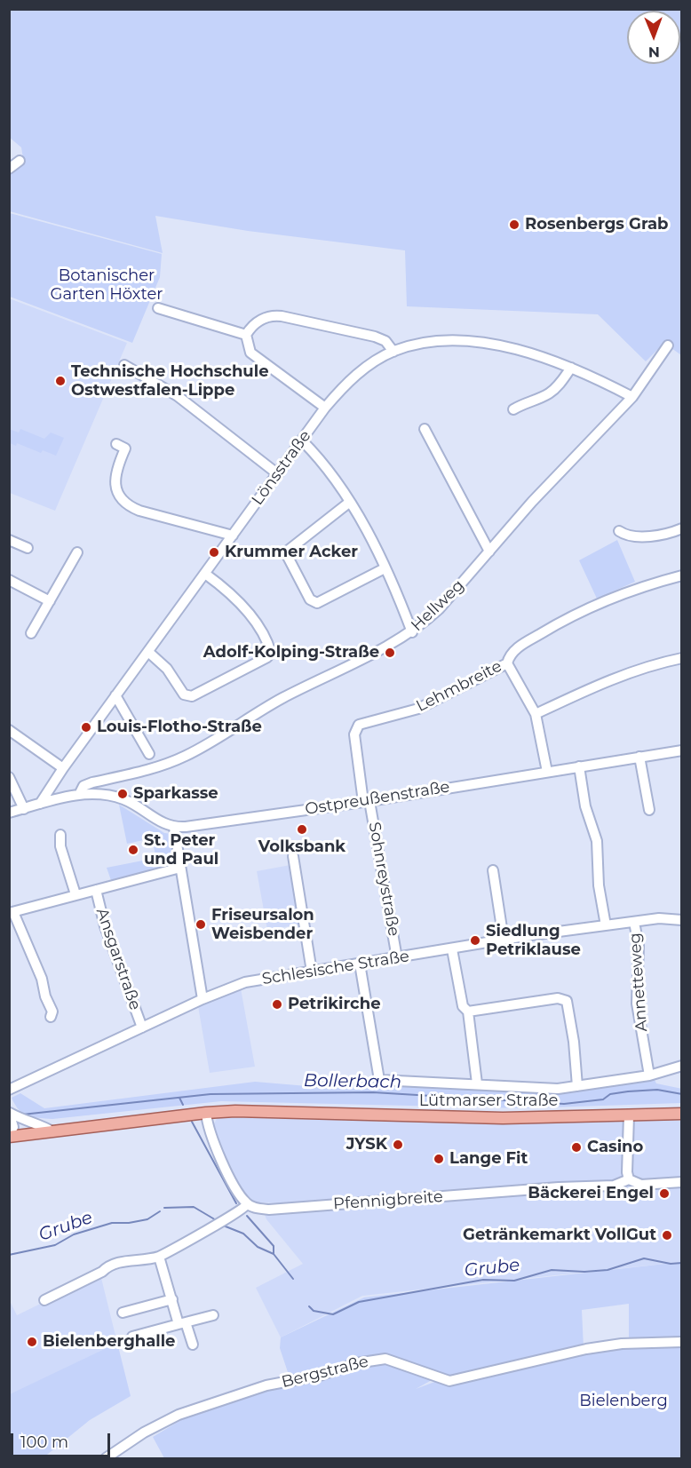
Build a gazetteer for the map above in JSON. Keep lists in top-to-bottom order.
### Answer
{
  "streets": {
    "main road": ["Lütmarser Straße"],
    "street": [
      "Lönsstraße",
      "Hellweg",
      "Lehmbreite",
      "Ostpreußenstraße",
      "Sohnreystraße",
      "Ansgarstraße",
      "Schlesische Straße",
      "Annetteweg",
      "Pfennigbreite",
      "Bergstraße"
    ]
  },
  "crossings": [
    ["Lönsstraße", "Hellweg"],
    ["Lehmbreite", "Ostpreußenstraße"],
    ["Lehmbreite", "Sohnreystraße"],
    ["Ostpreußenstraße", "Sohnreystraße"],
    ["Sohnreystraße", "Schlesische Straße"],
    ["Ansgarstraße", "Schlesische Straße"],
    ["Schlesische Straße", "Annetteweg"]
  ],
  "water": ["Bollerbach", "Grube"],
  "parks": ["Botanischer Garten Höxter", "Bielenberg"],
  "places": [
    "Rosenbergs Grab",
    "Technische Hochschule Ostwestfalen-Lippe",
    "Krummer Acker",
    "Adolf-Kolping-Straße",
    "Louis-Flotho-Straße",
    "Sparkasse",
    "Volksbank",
    "St. Peter und Paul",
    "Friseursalon Weisbender",
    "Siedlung Petriklause",
    "Petrikirche",
    "JYSK",
    "Casino",
    "Lange Fit",
    "Bäckerei Engel",
    "Getränkemarkt VollGut",
    "Bielenberghalle"
  ],
  "scale_bar": "100 m",
  "north": "bottom"
}
